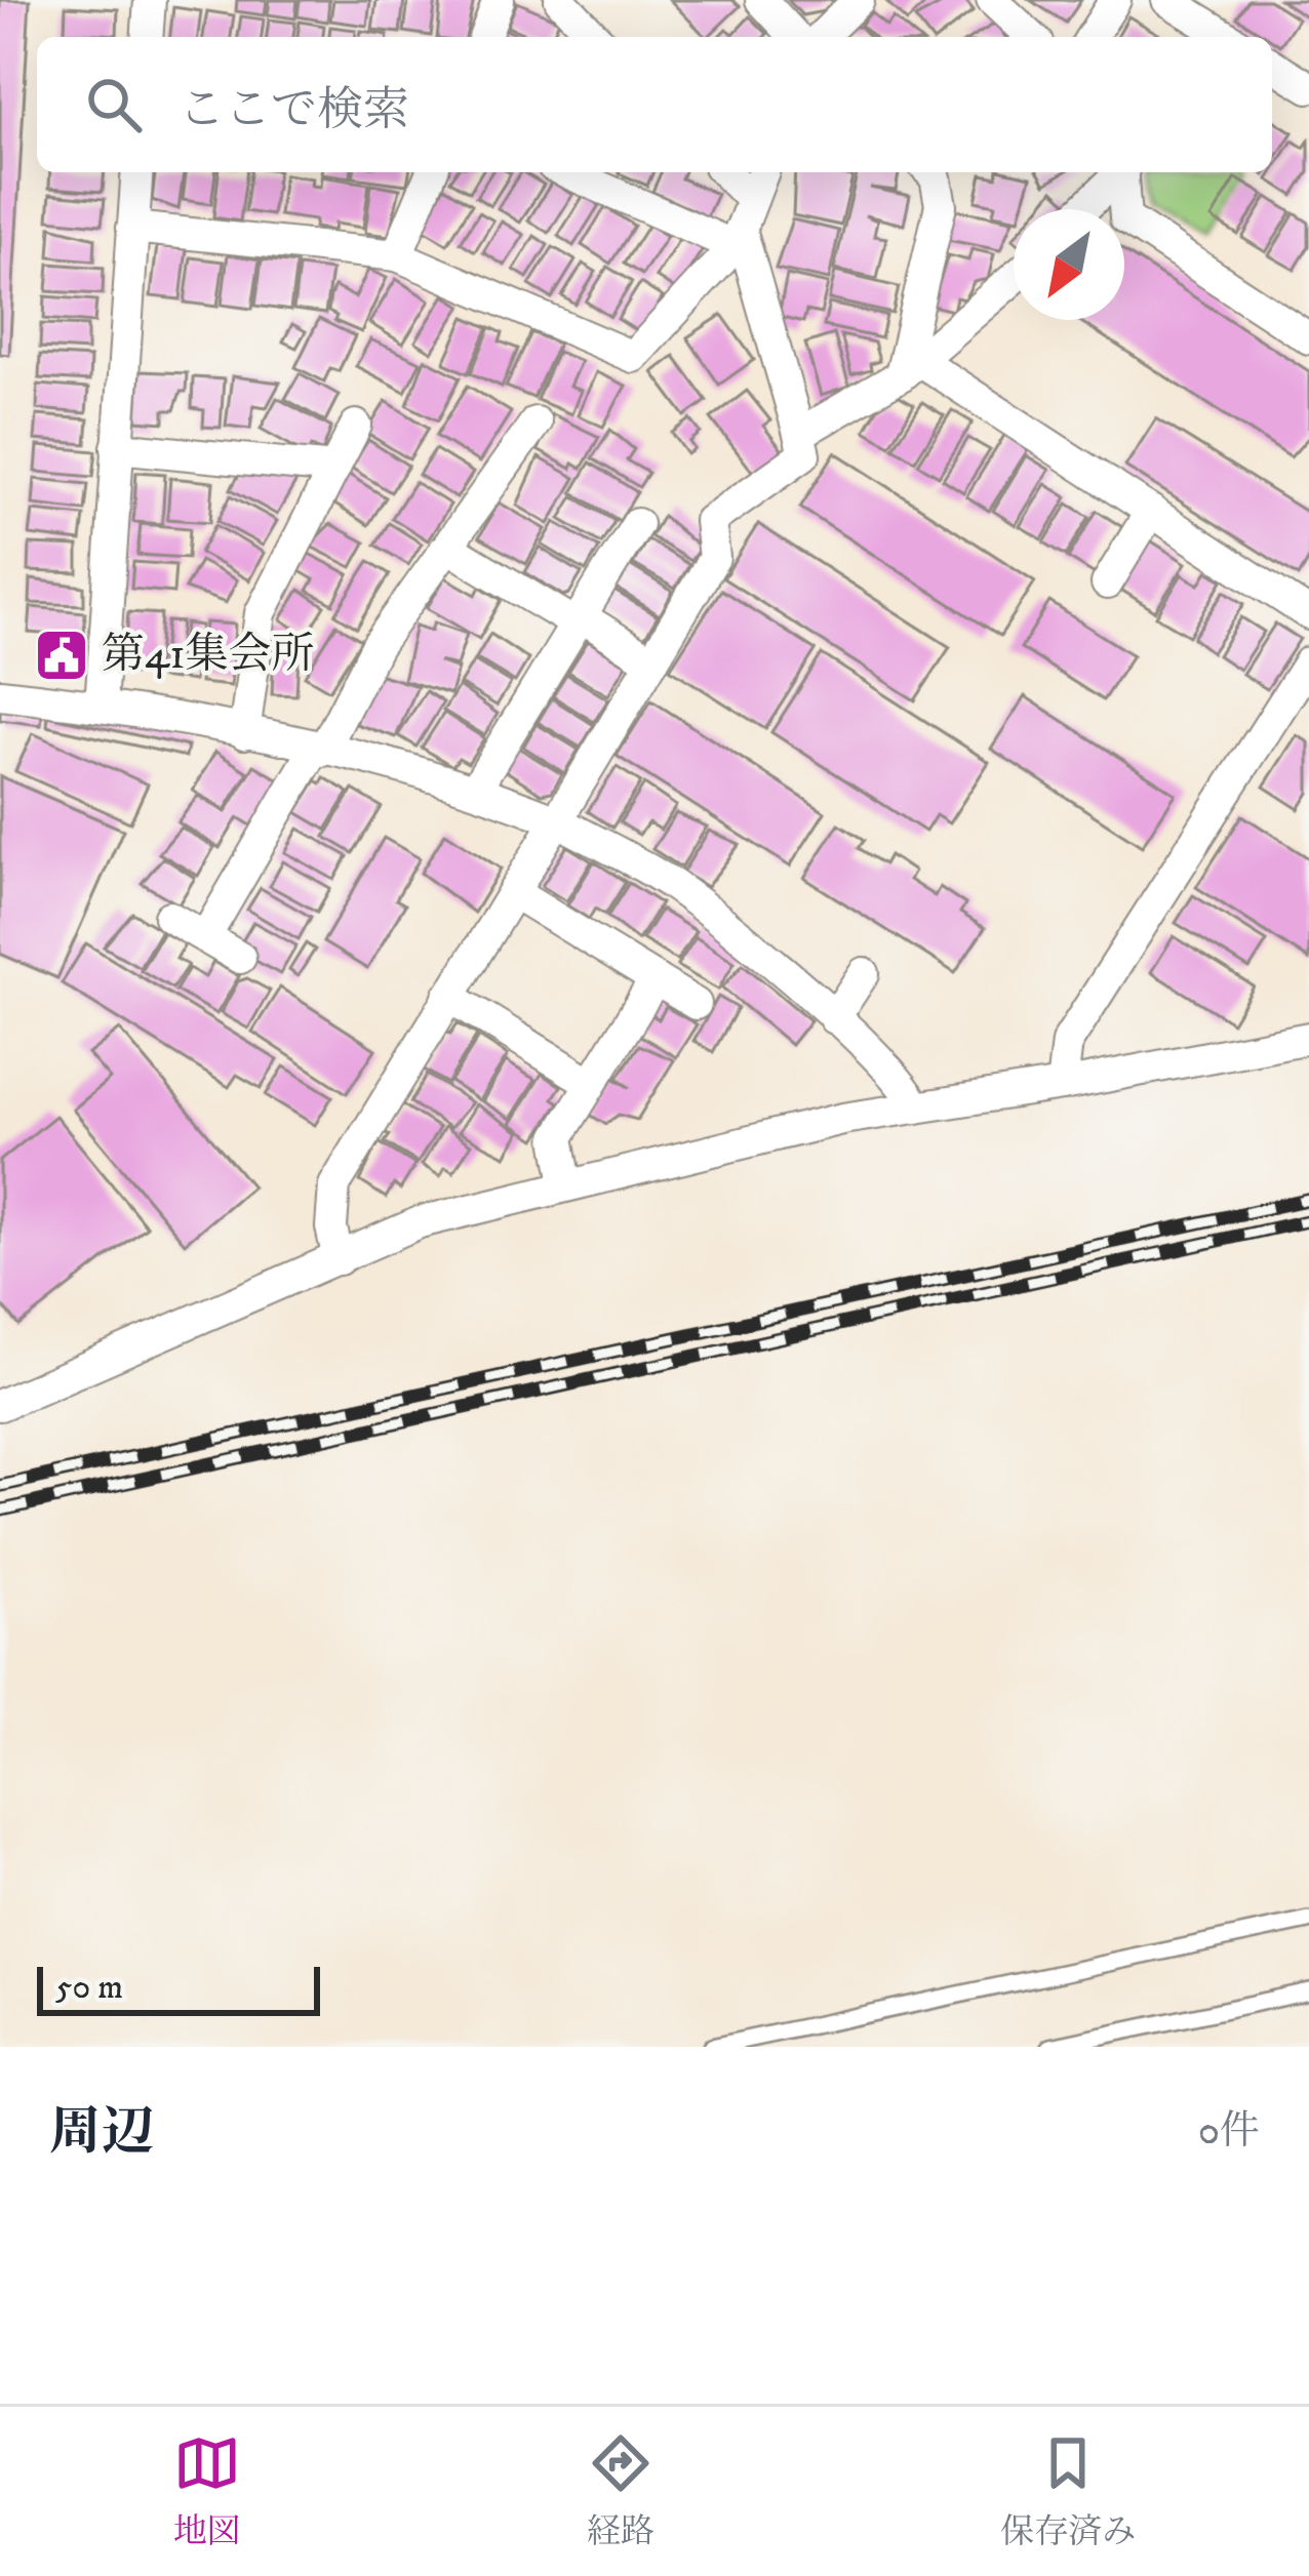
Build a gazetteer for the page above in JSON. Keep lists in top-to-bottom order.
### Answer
{
  "places": {
    "public building": ["第41集会所"]
  },
  "scale_bar": "50 m",
  "north": "bottom left",
  "page": {
    "search": "ここで検索",
    "scale": "50 m",
    "heading": ["周辺", "0件"],
    "nav": ["地図", "経路", "保存済み"]
  }
}
